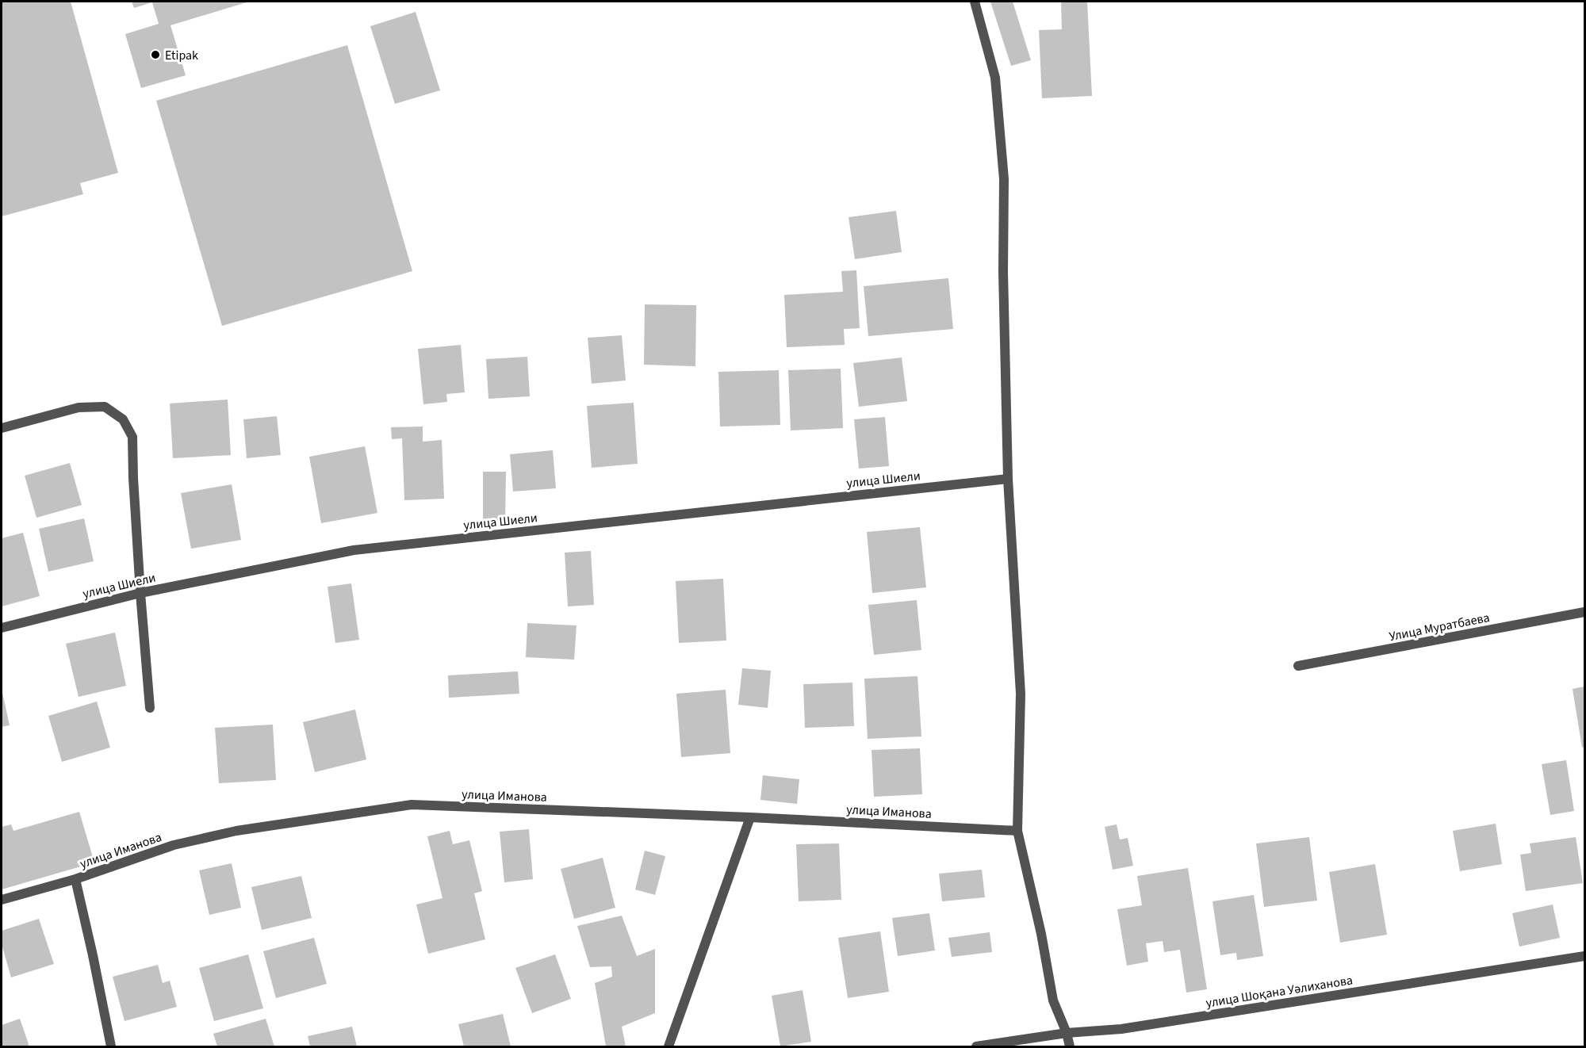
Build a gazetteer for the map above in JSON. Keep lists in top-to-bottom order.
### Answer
{
  "streets": {
    "street": [
      "улица Шиели",
      "Улица Муратбаева",
      "улица Иманова",
      "улица Шоқана Уәлиханова"
    ]
  },
  "places": ["Etipak"]
}
